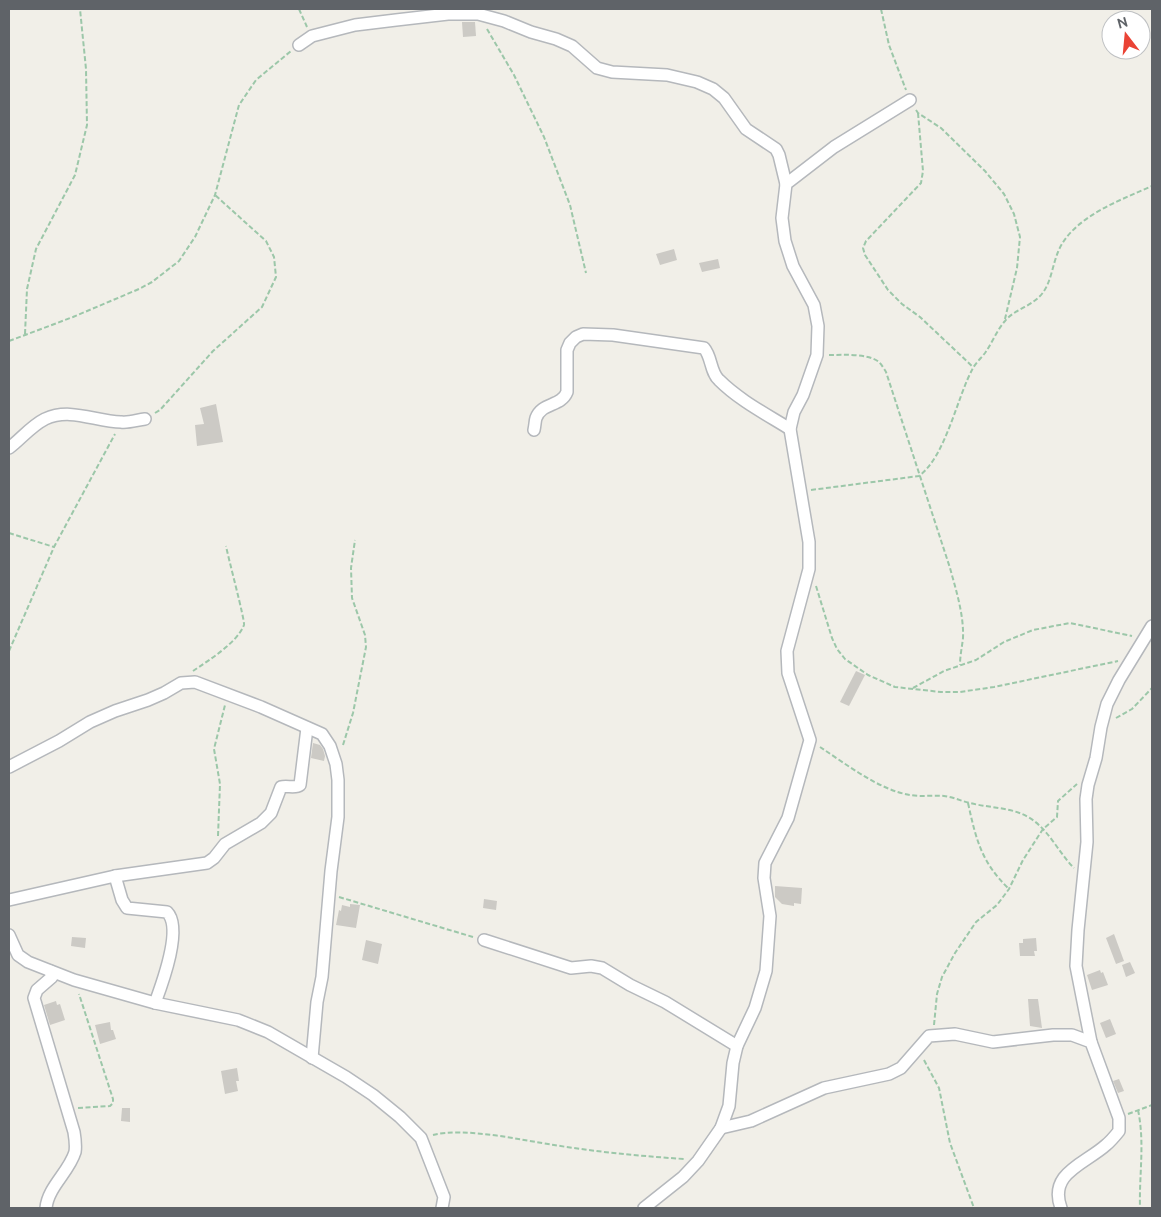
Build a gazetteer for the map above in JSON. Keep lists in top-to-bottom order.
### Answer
{
  "north": "top"
}
